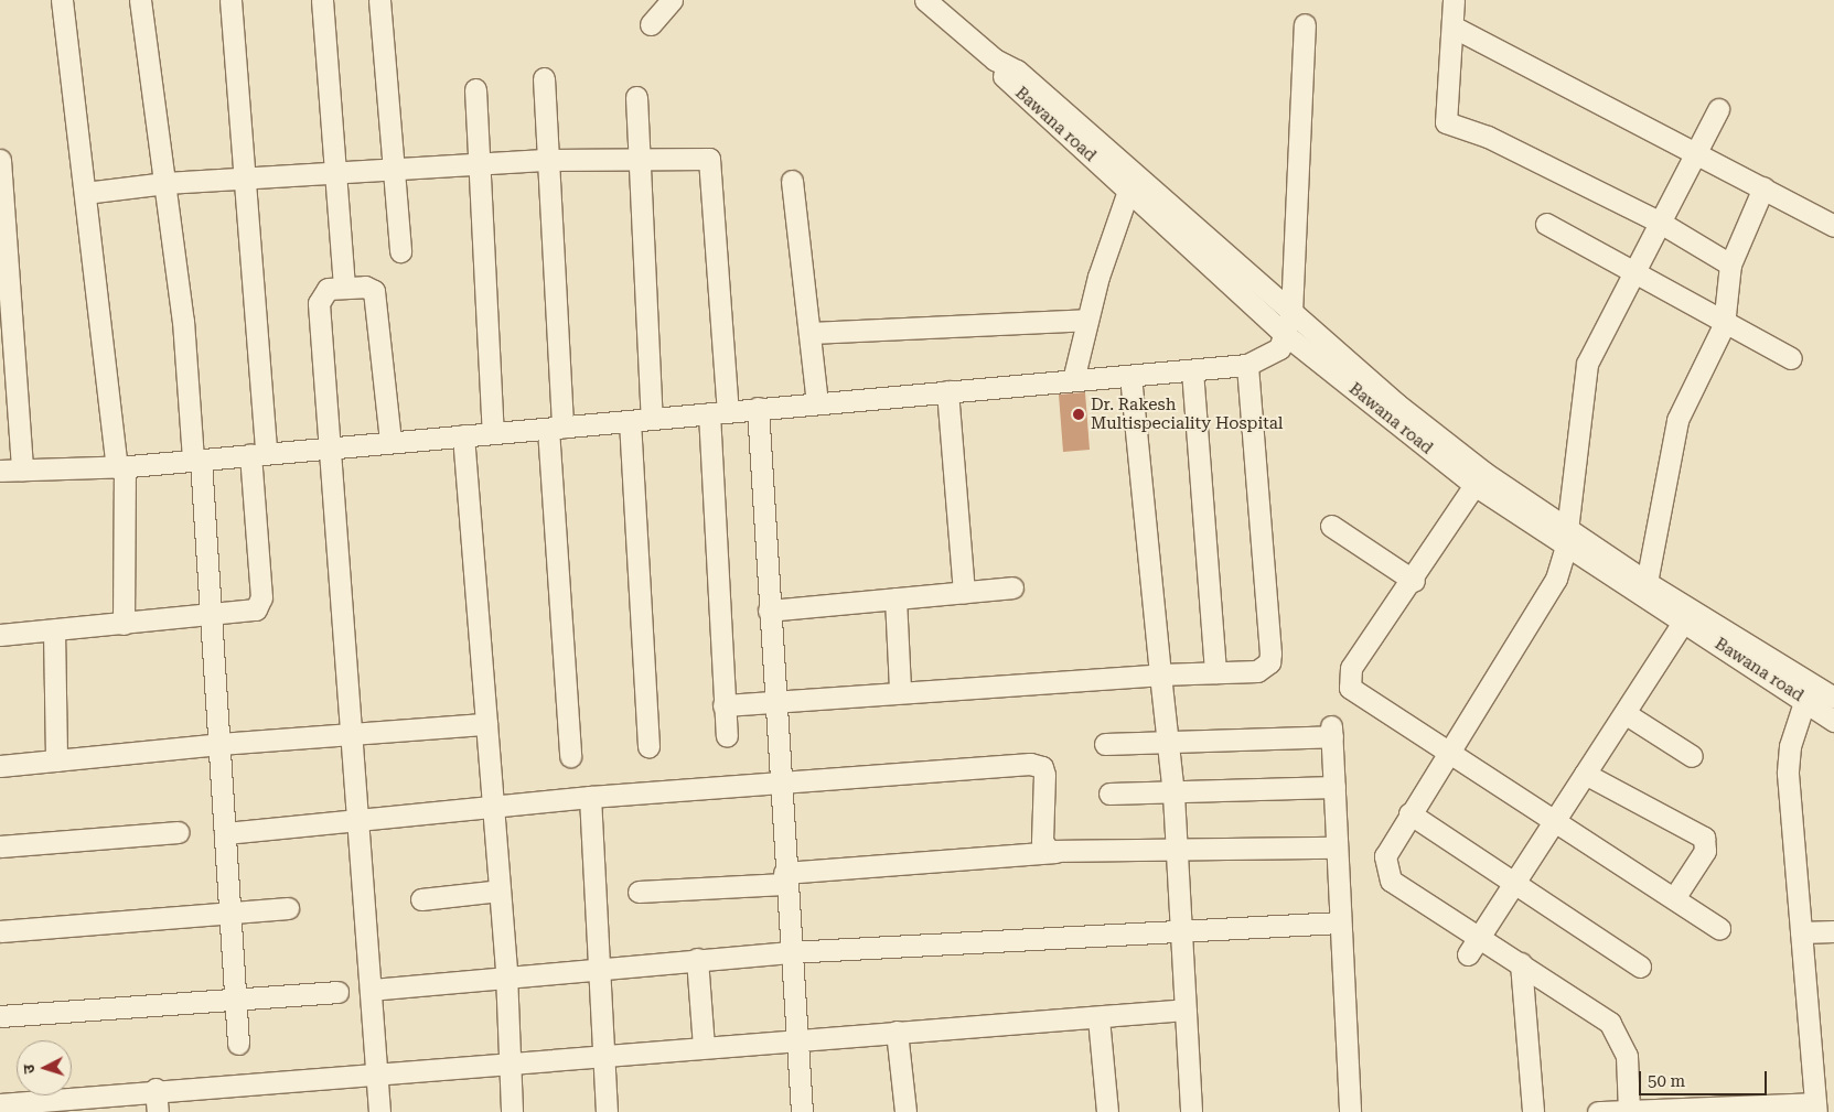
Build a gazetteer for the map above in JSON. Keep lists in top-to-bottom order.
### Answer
{
  "streets": {
    "street": ["Bawana road"]
  },
  "places": ["Dr. Rakesh Multispeciality Hospital"],
  "scale_bar": "50 m",
  "north": "left"
}
